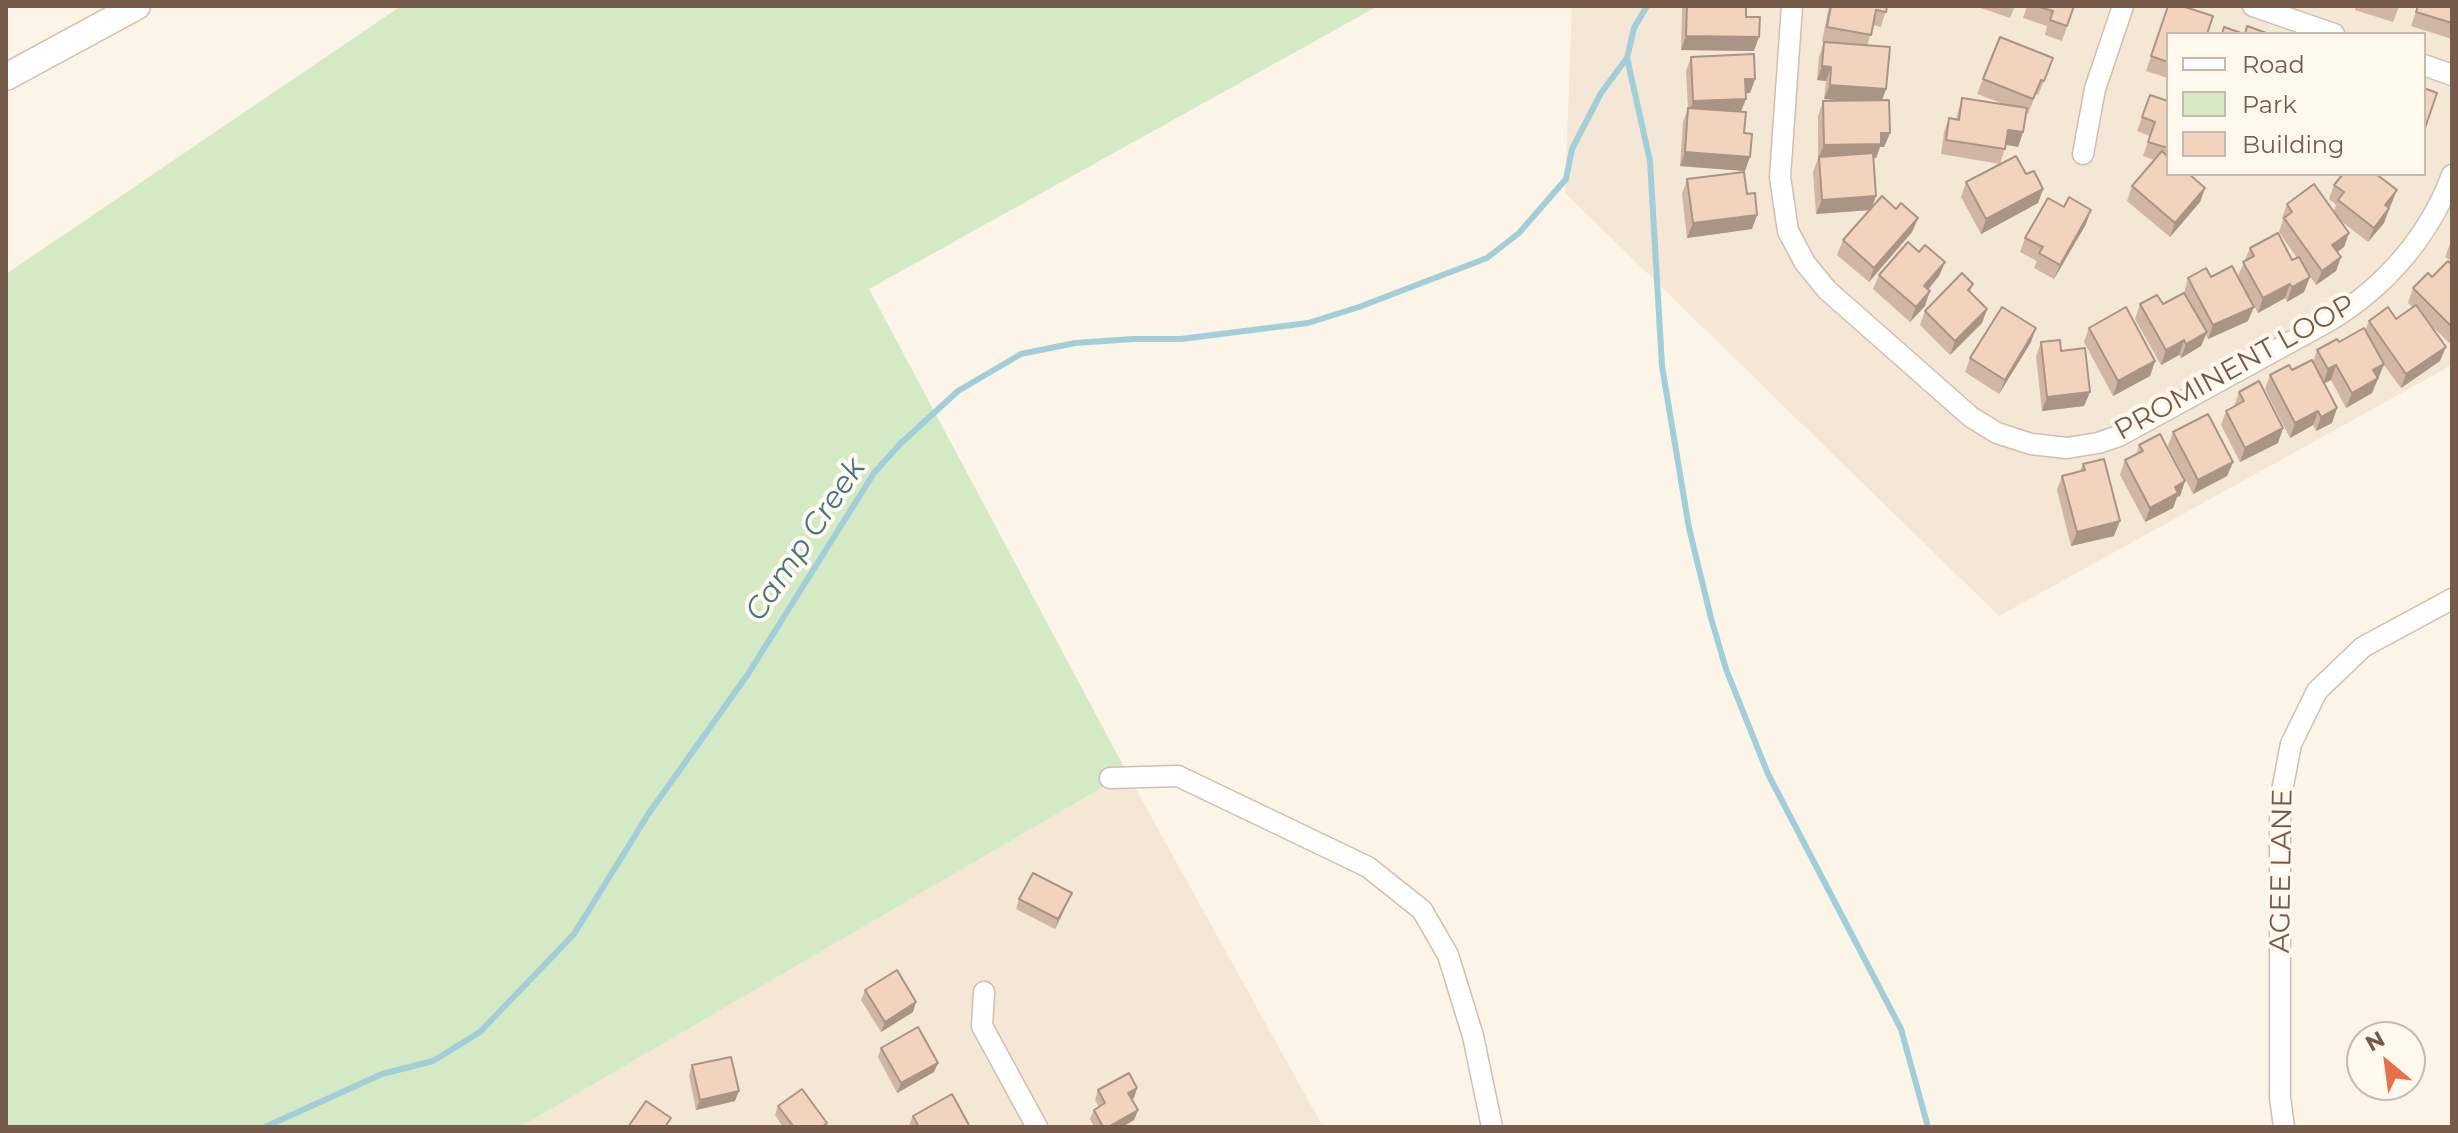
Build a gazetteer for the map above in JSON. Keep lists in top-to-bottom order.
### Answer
{
  "streets": {
    "street": ["PROMINENT LOOP", "AGEE LANE"]
  },
  "water": ["Camp Creek"],
  "legend": ["Road", "Park", "Building"],
  "north": "top left"
}
